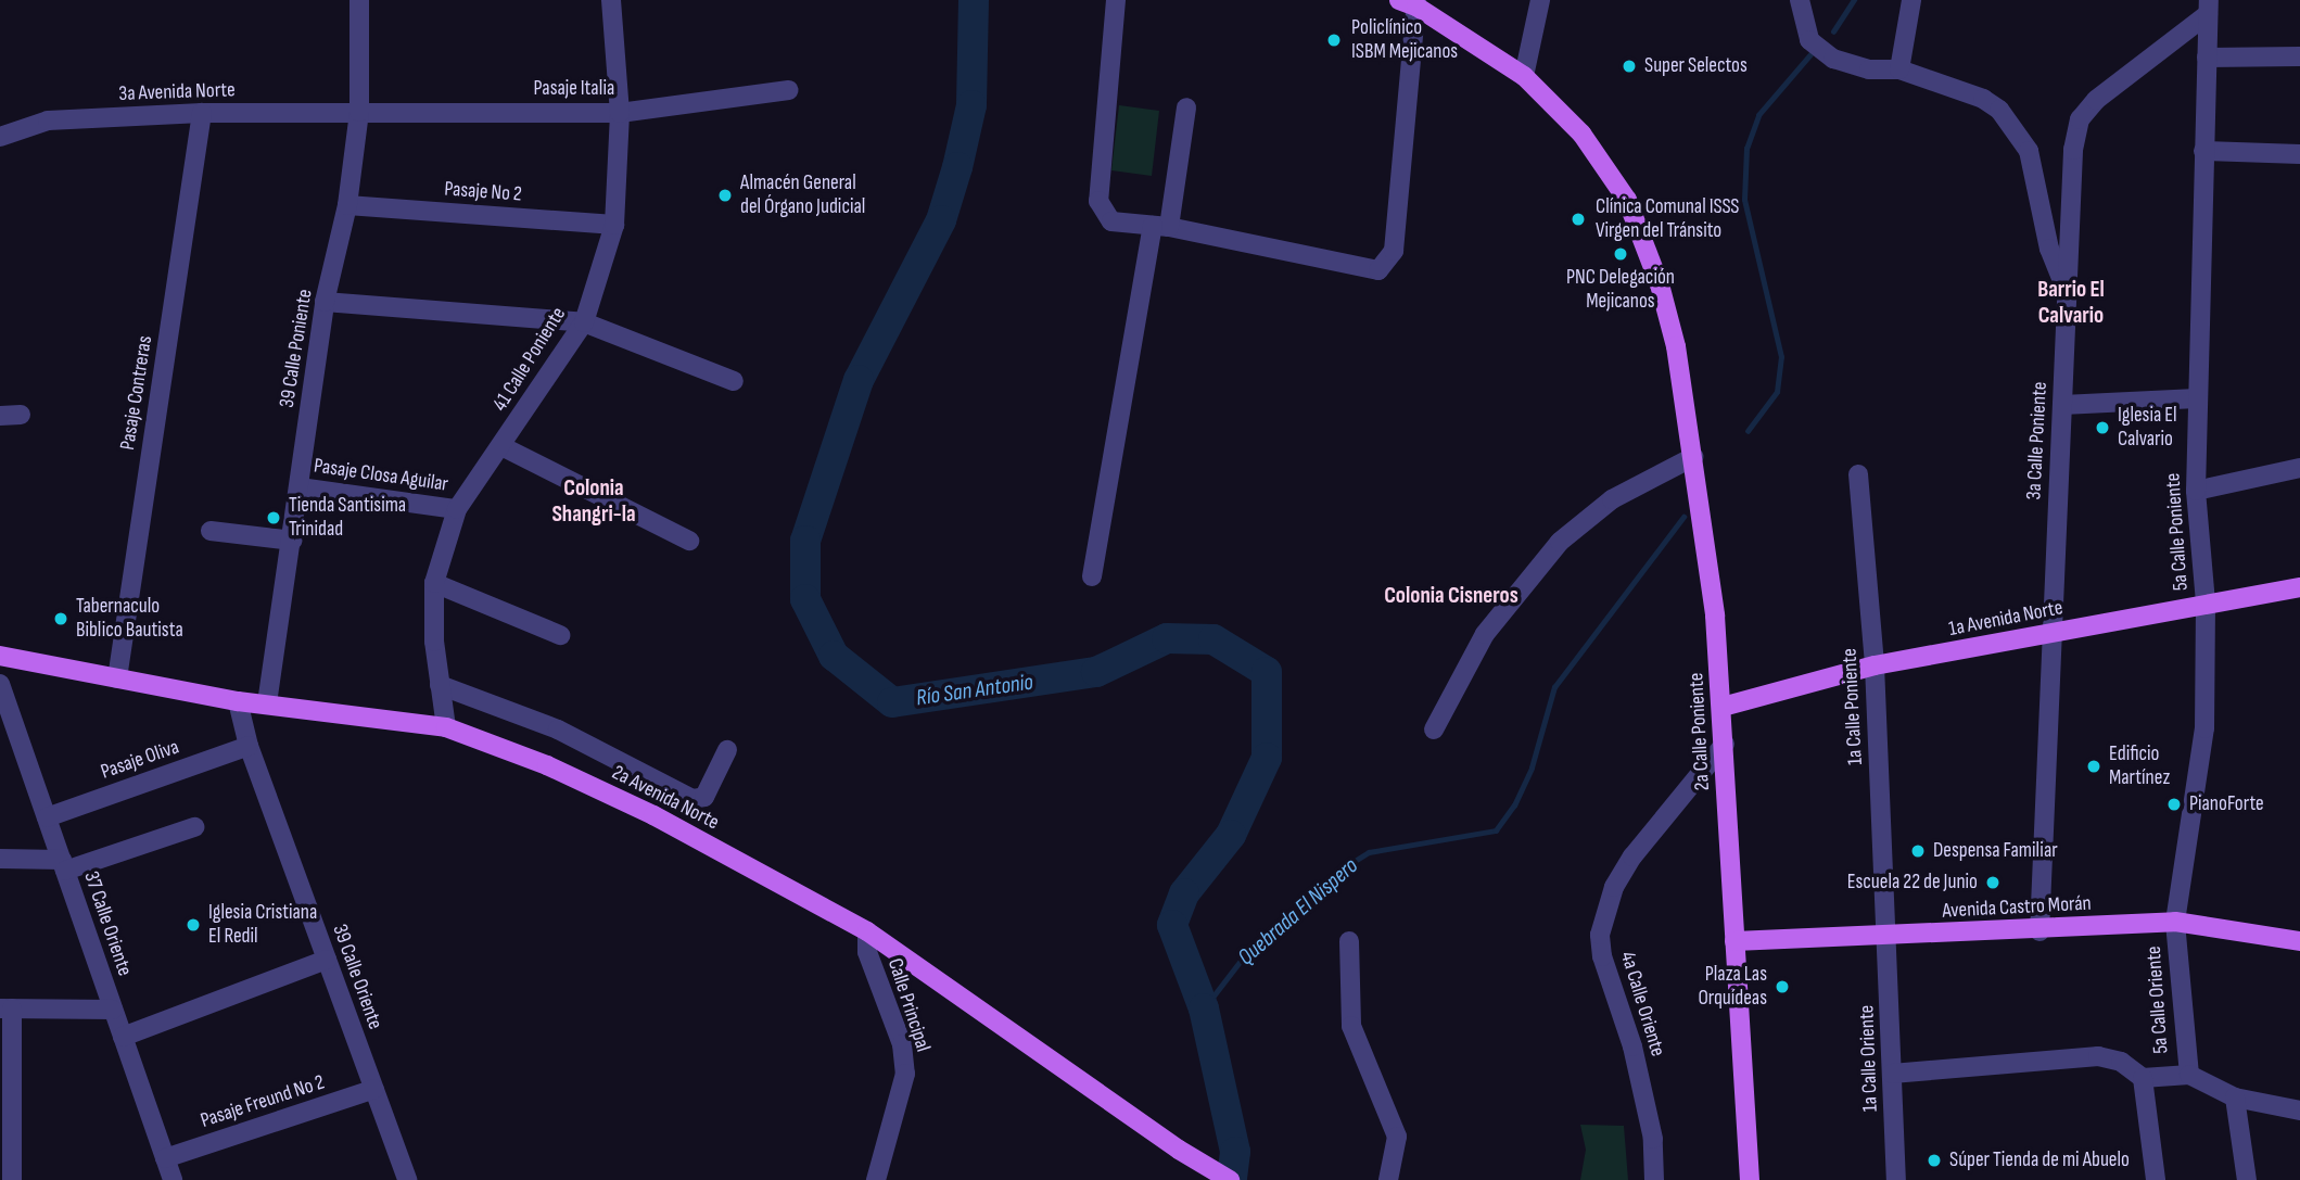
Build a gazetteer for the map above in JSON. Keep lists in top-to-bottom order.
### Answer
{
  "streets": {
    "main road": [
      "1a Avenida Norte",
      "2a Calle Poniente",
      "2a Avenida Norte",
      "Avenida Castro Morán"
    ],
    "street": [
      "Pasaje Italia",
      "3a Avenida Norte",
      "Pasaje No 2",
      "39 Calle Poniente",
      "41 Calle Poniente",
      "Pasaje Contreras",
      "3a Calle Poniente",
      "Pasaje Closa Aguilar",
      "5a Calle Poniente",
      "1a Calle Poniente",
      "Pasaje Oliva",
      "37 Calle Oriente",
      "39 Calle Oriente",
      "5a Calle Oriente",
      "4a Calle Oriente",
      "Calle Principal",
      "1a Calle Oriente",
      "Pasaje Freund No 2"
    ]
  },
  "crossings": [
    ["Pasaje Italia", "3a Avenida Norte"],
    ["Pasaje Italia", "39 Calle Poniente"],
    ["Pasaje Italia", "41 Calle Poniente"],
    ["3a Avenida Norte", "39 Calle Poniente"],
    ["3a Avenida Norte", "Pasaje Contreras"],
    ["Pasaje No 2", "39 Calle Poniente"],
    ["Pasaje No 2", "41 Calle Poniente"],
    ["39 Calle Poniente", "Pasaje Closa Aguilar"],
    ["39 Calle Poniente", "2a Avenida Norte"],
    ["41 Calle Poniente", "Pasaje Closa Aguilar"],
    ["41 Calle Poniente", "2a Avenida Norte"],
    ["Pasaje Contreras", "2a Avenida Norte"],
    ["3a Calle Poniente", "5a Calle Poniente"],
    ["3a Calle Poniente", "1a Avenida Norte"],
    ["3a Calle Poniente", "Avenida Castro Morán"],
    ["5a Calle Poniente", "1a Avenida Norte"],
    ["5a Calle Poniente", "Avenida Castro Morán"],
    ["5a Calle Poniente", "5a Calle Oriente"],
    ["1a Avenida Norte", "1a Calle Poniente"],
    ["1a Avenida Norte", "2a Calle Poniente"],
    ["1a Calle Poniente", "Avenida Castro Morán"],
    ["1a Calle Poniente", "1a Calle Oriente"],
    ["2a Calle Poniente", "Avenida Castro Morán"],
    ["2a Calle Poniente", "4a Calle Oriente"],
    ["Pasaje Oliva", "37 Calle Oriente"],
    ["Pasaje Oliva", "39 Calle Oriente"],
    ["2a Avenida Norte", "39 Calle Oriente"],
    ["2a Avenida Norte", "Calle Principal"],
    ["Avenida Castro Morán", "5a Calle Oriente"],
    ["Avenida Castro Morán", "1a Calle Oriente"],
    ["37 Calle Oriente", "Pasaje Freund No 2"],
    ["39 Calle Oriente", "Pasaje Freund No 2"]
  ],
  "districts": ["Barrio El Calvario", "Colonia Shangri-la", "Colonia Cisneros"],
  "water": ["Río San Antonio", "Quebrada El Nispero"],
  "places": [
    "Policlínico ISBM Mejicanos",
    "Super Selectos",
    "Almacén General del Órgano Judicial",
    "Clínica Comunal ISSS Virgen del Tránsito",
    "PNC Delegación Mejicanos",
    "Iglesia El Calvario",
    "Tienda Santisima Trinidad",
    "Tabernaculo Biblico Bautista",
    "Edificio Martínez",
    "PianoForte",
    "Despensa Familiar",
    "Escuela 22 de Junio",
    "Iglesia Cristiana El Redil",
    "Plaza Las Orquídeas",
    "Súper Tienda de mi Abuelo"
  ]
}
